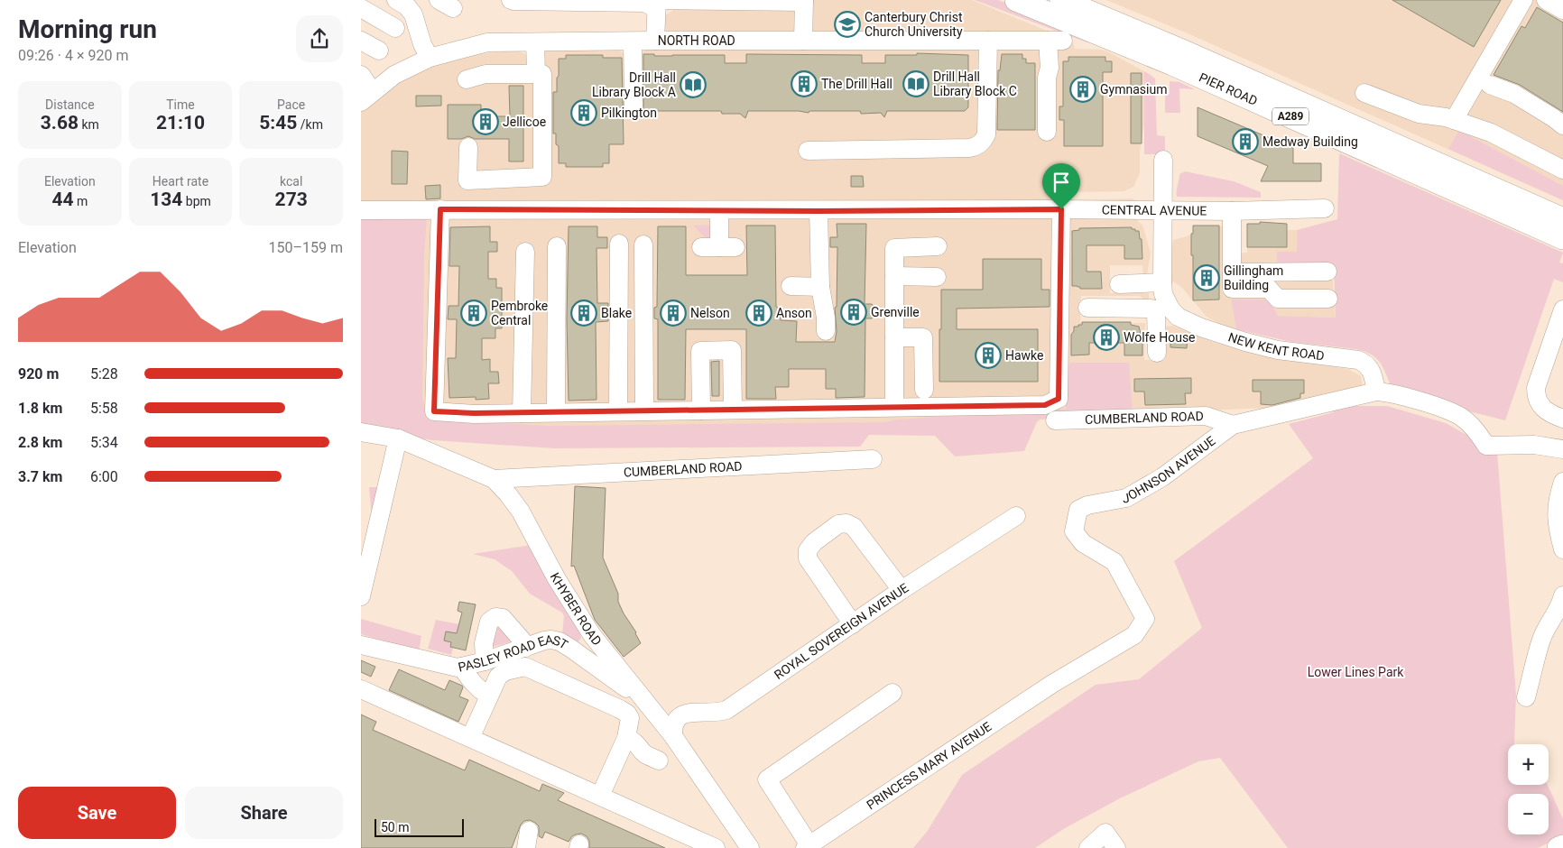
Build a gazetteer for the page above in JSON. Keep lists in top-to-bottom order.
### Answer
{
  "streets": {
    "main road": ["PIER ROAD", "A289"],
    "street": [
      "NORTH ROAD",
      "CENTRAL AVENUE",
      "NEW KENT ROAD",
      "CUMBERLAND ROAD",
      "JOHNSON AVENUE",
      "KHYBER ROAD",
      "ROYAL SOVEREIGN AVENUE",
      "PASLEY ROAD EAST",
      "PRINCESS MARY AVENUE"
    ]
  },
  "crossings": [
    ["NEW KENT ROAD", "JOHNSON AVENUE"],
    ["CUMBERLAND ROAD", "JOHNSON AVENUE"],
    ["CUMBERLAND ROAD", "KHYBER ROAD"],
    ["JOHNSON AVENUE", "PRINCESS MARY AVENUE"],
    ["KHYBER ROAD", "ROYAL SOVEREIGN AVENUE"],
    ["KHYBER ROAD", "PASLEY ROAD EAST"]
  ],
  "parks": ["Lower Lines Park"],
  "places": {
    "school or university": ["Canterbury Christ Church University"],
    "building": [
      "The Drill Hall",
      "Gymnasium",
      "Pilkington",
      "Jellicoe",
      "Medway Building",
      "Gillingham Building",
      "Grenville",
      "Pembroke Central",
      "Blake",
      "Nelson",
      "Anson",
      "Wolfe House",
      "Hawke"
    ],
    "library": ["Drill Hall Library Block C", "Drill Hall Library Block A"]
  },
  "scale_bar": "50 m",
  "page": {
    "heading": ["Morning run", "09:26 · 4 × 920 m"],
    "stats": [
      ["Distance", "3.68 km"],
      ["Time", "21:10"],
      ["Pace", "5:45 /km"],
      ["Elevation", "44 m"],
      ["Heart rate", "134 bpm"],
      ["kcal", "273"]
    ],
    "chart": ["Elevation", "150–159 m"],
    "list": [
      {
        "name": "920 m",
        "note": "5:28"
      },
      {
        "name": "1.8 km",
        "note": "5:58"
      },
      {
        "name": "2.8 km",
        "note": "5:34"
      },
      {
        "name": "3.7 km",
        "note": "6:00"
      }
    ],
    "map_buttons": ["+", "−"],
    "buttons": ["Save", "Share"],
    "scale": "50 m"
  }
}
